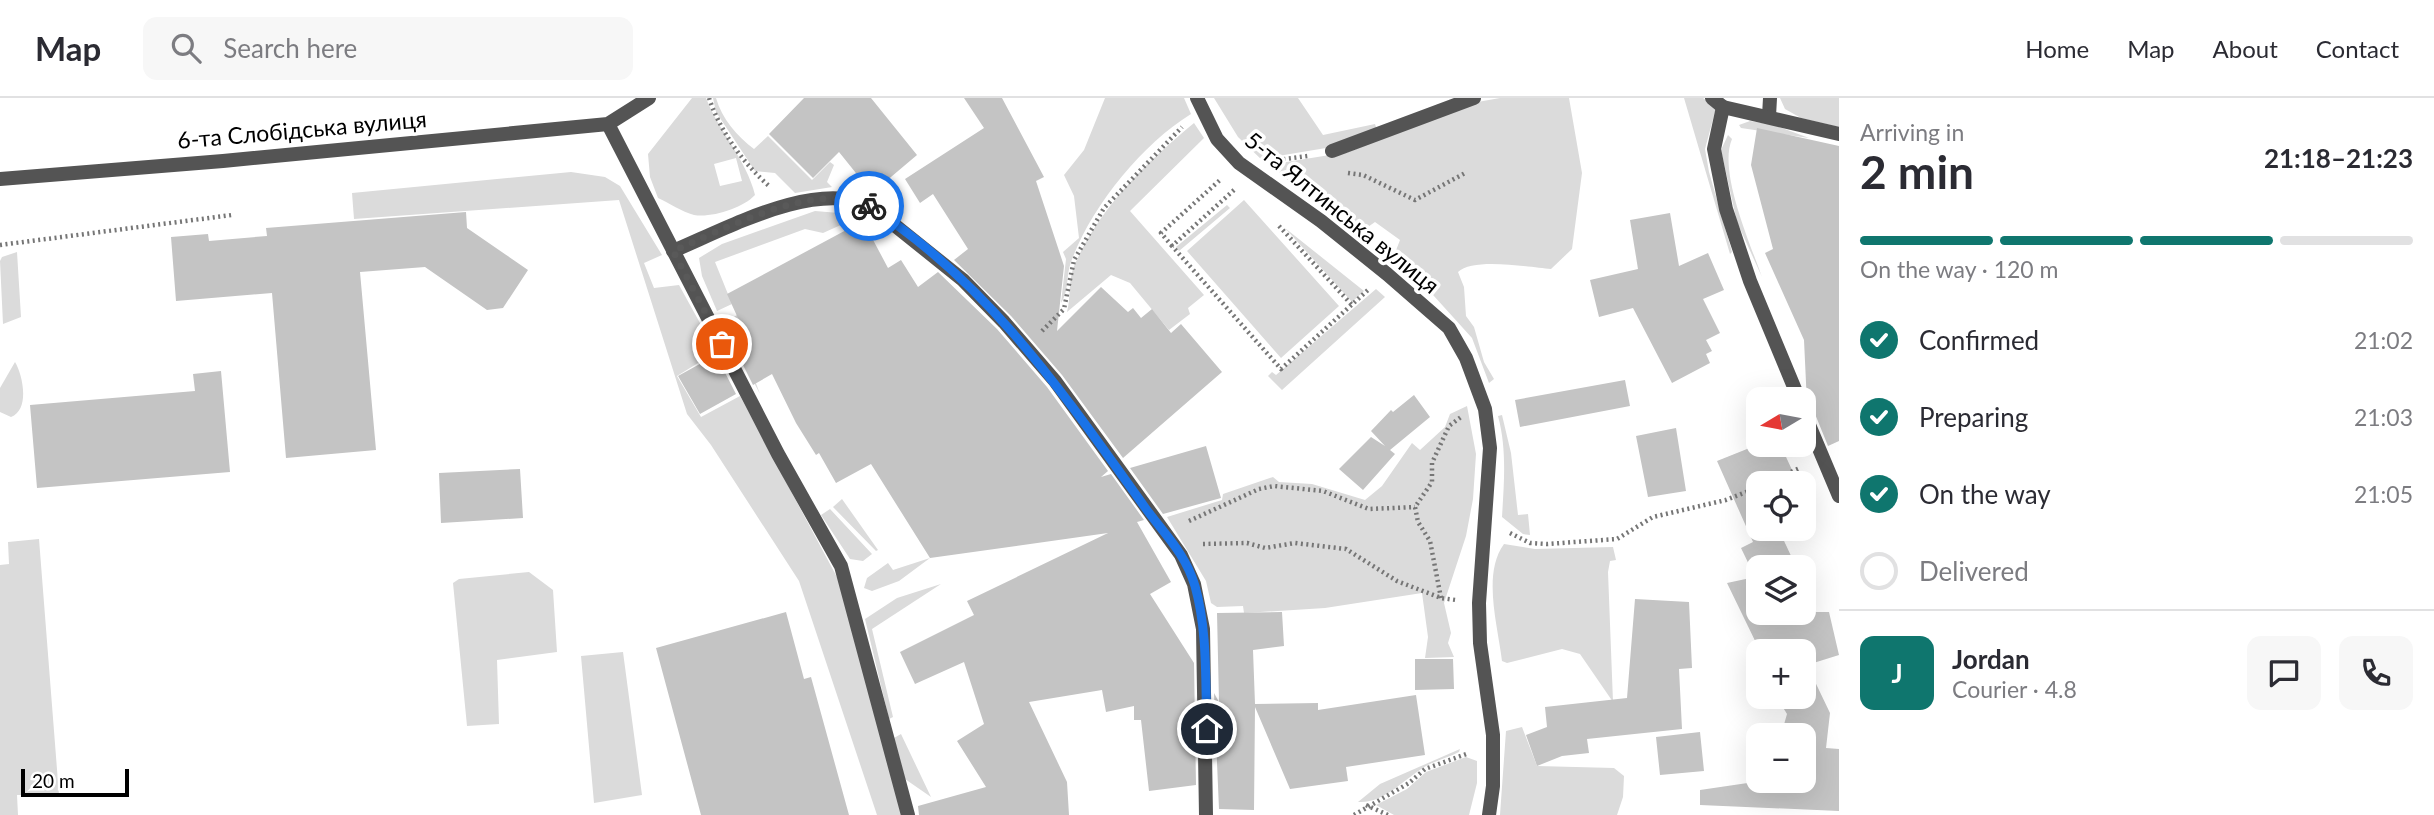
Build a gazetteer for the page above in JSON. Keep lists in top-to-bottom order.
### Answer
{
  "streets": {
    "street": ["6-та Слобідська вулиця", "5-та Ялтинська вулиця"]
  },
  "scale_bar": "20 m",
  "north": "left",
  "page": {
    "header": "Map",
    "search": "Search here",
    "nav": [
      "Home",
      "Map",
      "About",
      "Contact"
    ],
    "heading": ["2 min", "Arriving in", "21:18–21:23"],
    "panel": ["Jordan", "Courier · 4.8"],
    "bar": "On the way · 120 m",
    "list": [
      ["Confirmed", "21:02"],
      ["Preparing", "21:03"],
      ["On the way", "21:05"],
      "Delivered"
    ],
    "map_buttons": ["+", "−"],
    "round": "J",
    "scale": "20 m"
  }
}
